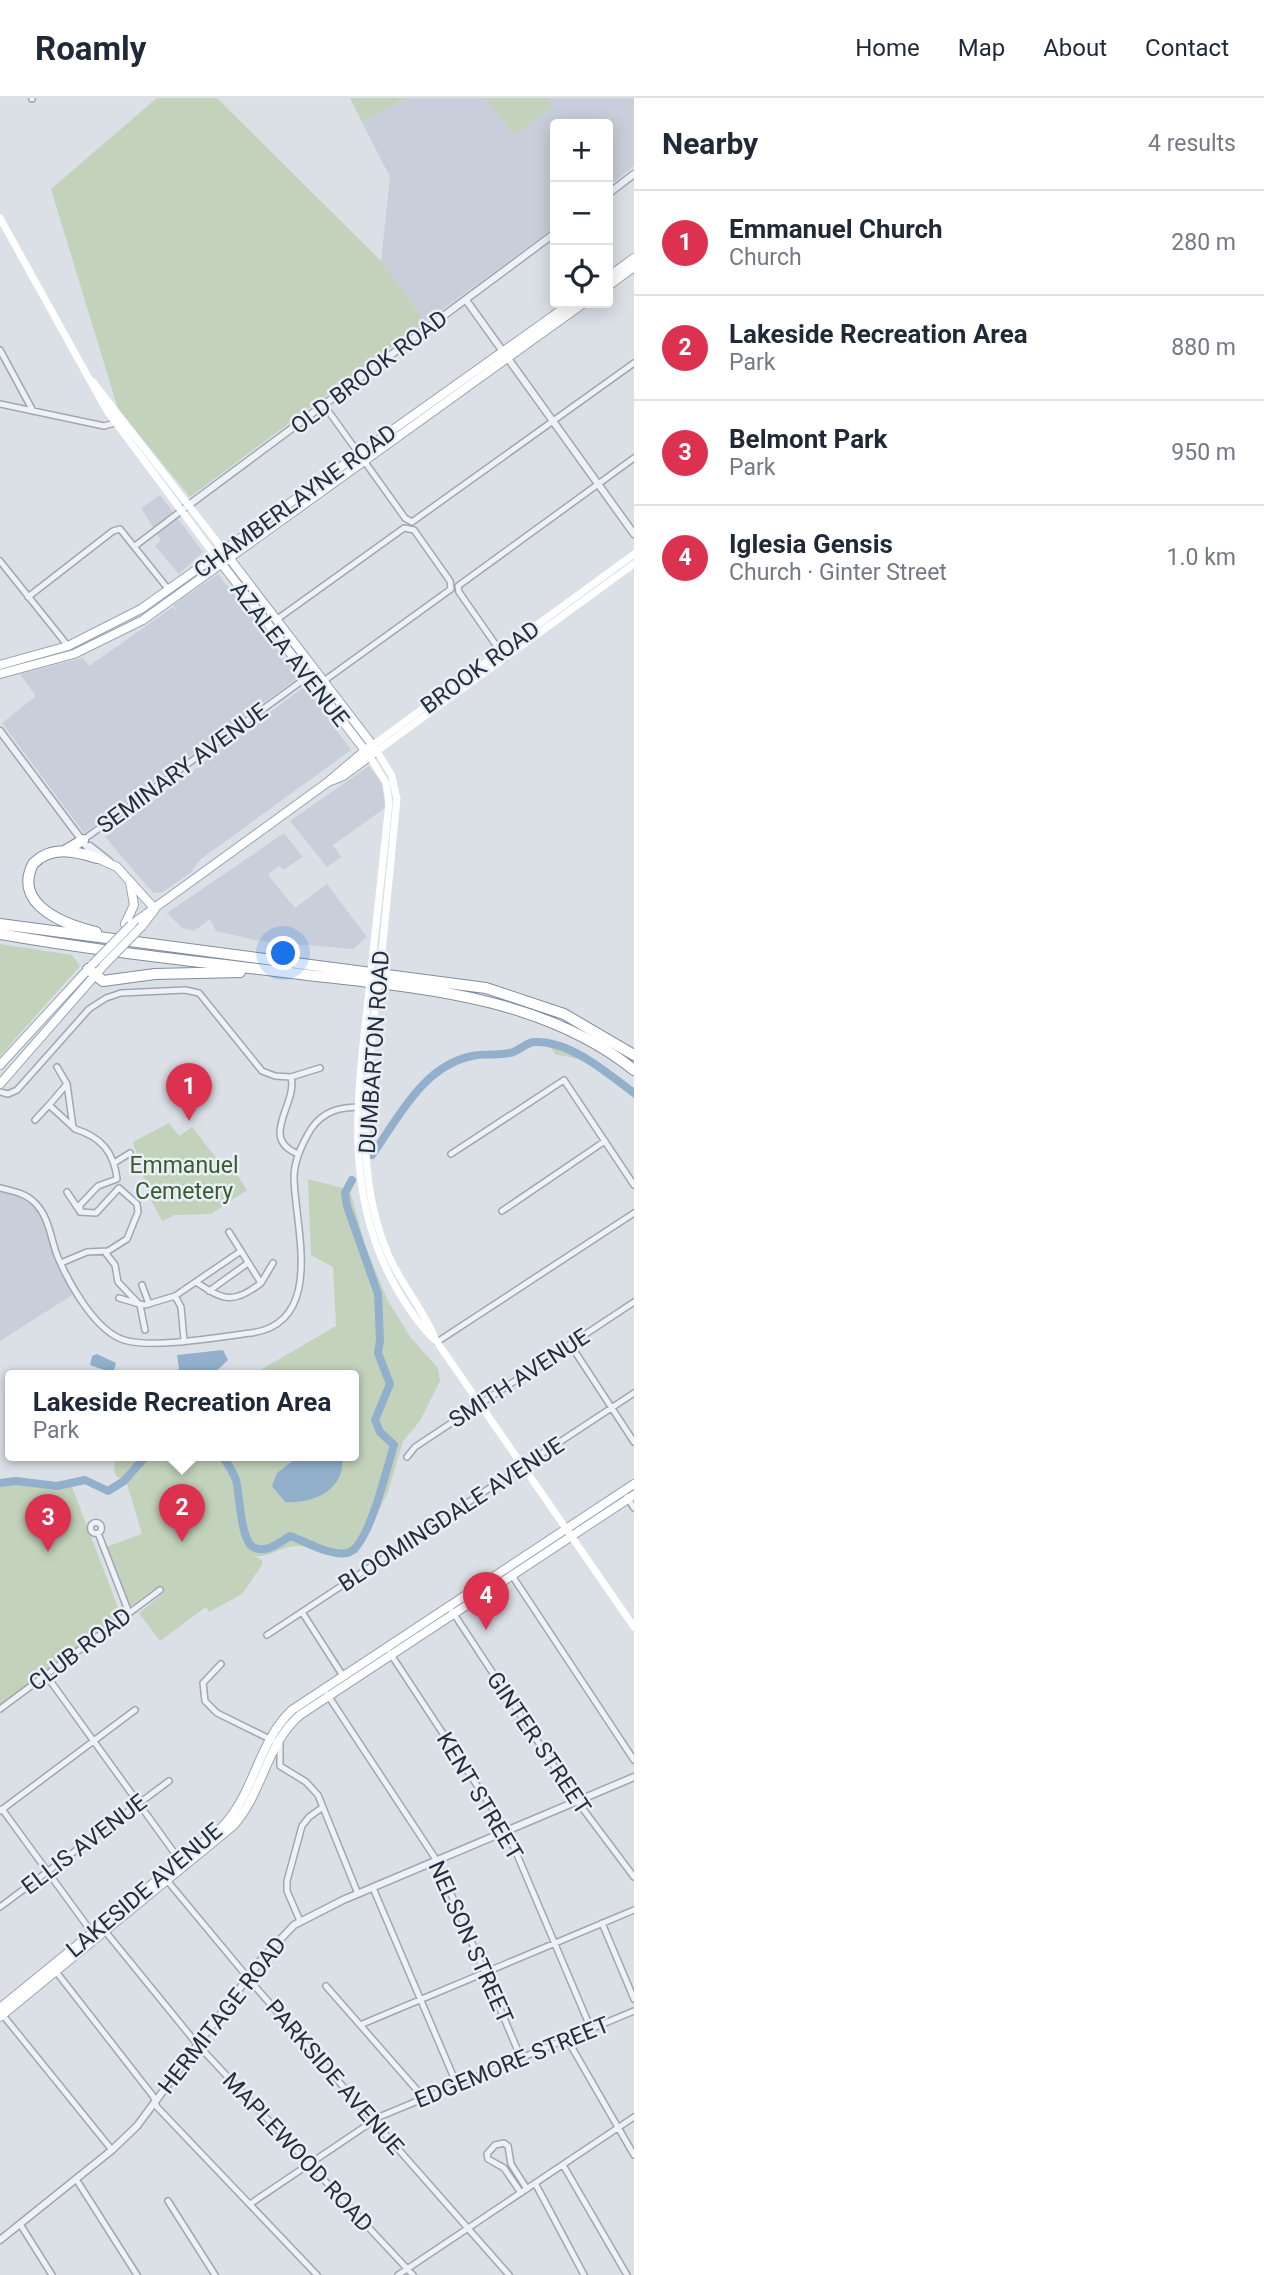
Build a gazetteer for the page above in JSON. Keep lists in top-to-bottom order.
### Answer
{
  "streets": {
    "main road": [
      "CHAMBERLAYNE ROAD",
      "AZALEA AVENUE",
      "BROOK ROAD",
      "DUMBARTON ROAD",
      "LAKESIDE AVENUE"
    ],
    "street": [
      "OLD BROOK ROAD",
      "SEMINARY AVENUE",
      "SMITH AVENUE",
      "BLOOMINGDALE AVENUE",
      "CLUB ROAD",
      "GINTER STREET",
      "KENT STREET",
      "ELLIS AVENUE",
      "NELSON STREET",
      "HERMITAGE ROAD",
      "EDGEMORE STREET",
      "PARKSIDE AVENUE",
      "MAPLEWOOD ROAD"
    ]
  },
  "crossings": [
    ["OLD BROOK ROAD", "AZALEA AVENUE"],
    ["CHAMBERLAYNE ROAD", "AZALEA AVENUE"],
    ["AZALEA AVENUE", "BROOK ROAD"],
    ["AZALEA AVENUE", "SEMINARY AVENUE"],
    ["AZALEA AVENUE", "DUMBARTON ROAD"],
    ["BROOK ROAD", "DUMBARTON ROAD"],
    ["DUMBARTON ROAD", "SMITH AVENUE"],
    ["DUMBARTON ROAD", "BLOOMINGDALE AVENUE"],
    ["DUMBARTON ROAD", "LAKESIDE AVENUE"],
    ["GINTER STREET", "LAKESIDE AVENUE"],
    ["GINTER STREET", "HERMITAGE ROAD"],
    ["KENT STREET", "LAKESIDE AVENUE"],
    ["KENT STREET", "HERMITAGE ROAD"],
    ["KENT STREET", "EDGEMORE STREET"],
    ["LAKESIDE AVENUE", "NELSON STREET"],
    ["LAKESIDE AVENUE", "PARKSIDE AVENUE"],
    ["LAKESIDE AVENUE", "MAPLEWOOD ROAD"],
    ["NELSON STREET", "HERMITAGE ROAD"],
    ["NELSON STREET", "EDGEMORE STREET"],
    ["HERMITAGE ROAD", "PARKSIDE AVENUE"],
    ["HERMITAGE ROAD", "MAPLEWOOD ROAD"],
    ["EDGEMORE STREET", "PARKSIDE AVENUE"],
    ["EDGEMORE STREET", "MAPLEWOOD ROAD"]
  ],
  "parks": ["Emmanuel Cemetery"],
  "page": {
    "header": "Roamly",
    "nav": [
      "Home",
      "Map",
      "About",
      "Contact"
    ],
    "heading": ["Nearby", "4 results"],
    "map_buttons": ["+", "−"],
    "list": [
      {
        "mark": "1",
        "name": "Emmanuel Church",
        "note": "Church",
        "value": "280 m"
      },
      {
        "mark": "2",
        "name": "Lakeside Recreation Area",
        "note": "Park",
        "value": "880 m"
      },
      {
        "mark": "3",
        "name": "Belmont Park",
        "note": "Park",
        "value": "950 m"
      },
      {
        "mark": "4",
        "name": "Iglesia Gensis",
        "note": "Church · Ginter Street",
        "value": "1.0 km"
      }
    ],
    "pins": [
      "1",
      "2",
      "3",
      "4"
    ],
    "popup": ["Lakeside Recreation Area", "Park"]
  }
}
